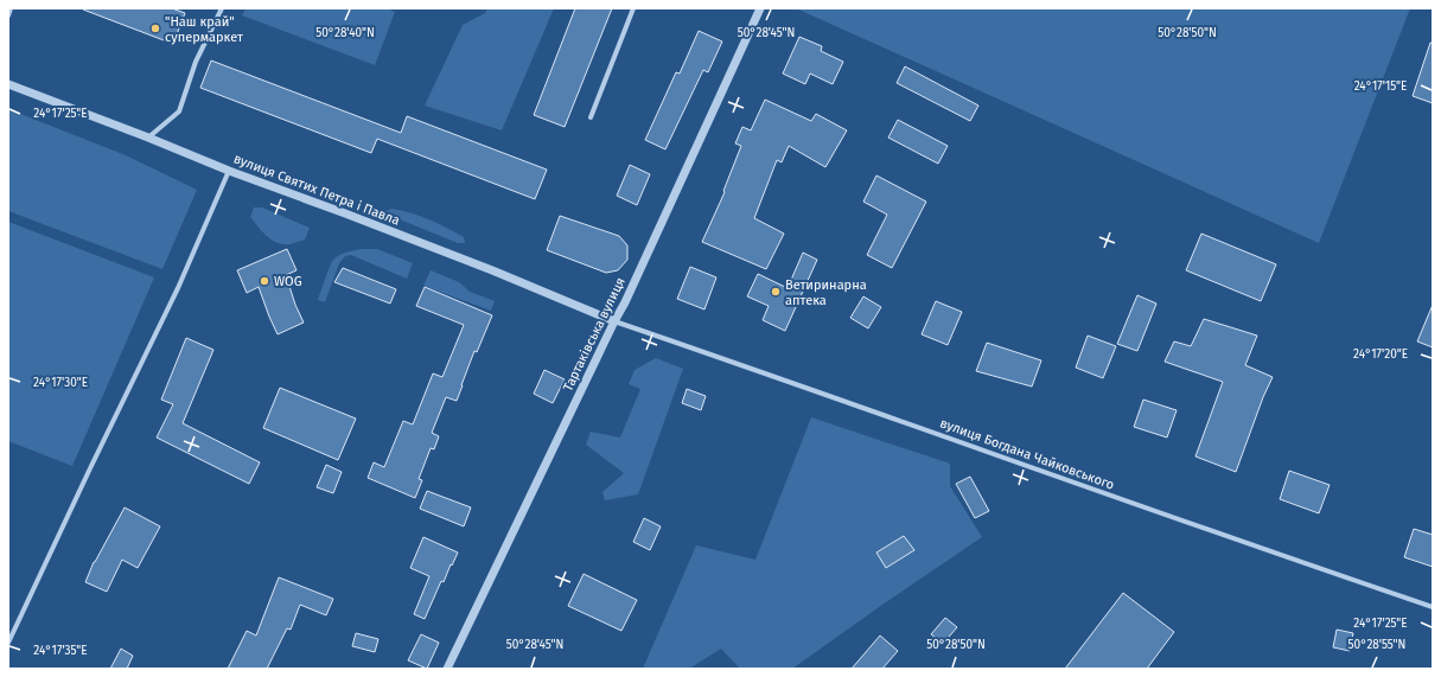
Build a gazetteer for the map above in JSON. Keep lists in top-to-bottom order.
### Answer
{
  "streets": {
    "street": ["вулиця Святих Петра і Павла", "Тартаківська вулиця", "вулиця Богдана Чайковського"]
  },
  "crossings": [
    ["вулиця Святих Петра і Павла", "Тартаківська вулиця"],
    ["вулиця Святих Петра і Павла", "вулиця Богдана Чайковського"],
    ["Тартаківська вулиця", "вулиця Богдана Чайковського"]
  ],
  "places": ["\"Наш край\" супермаркет", "WOG", "Ветиринарна аптека"],
  "coordinates": [
    "50°28'40\"N",
    "50°28'45\"N",
    "50°28'50\"N",
    "24°17'15\"E",
    "24°17'25\"E",
    "24°17'20\"E",
    "24°17'30\"E",
    "50°28'55\"N",
    "24°17'35\"E"
  ]
}
